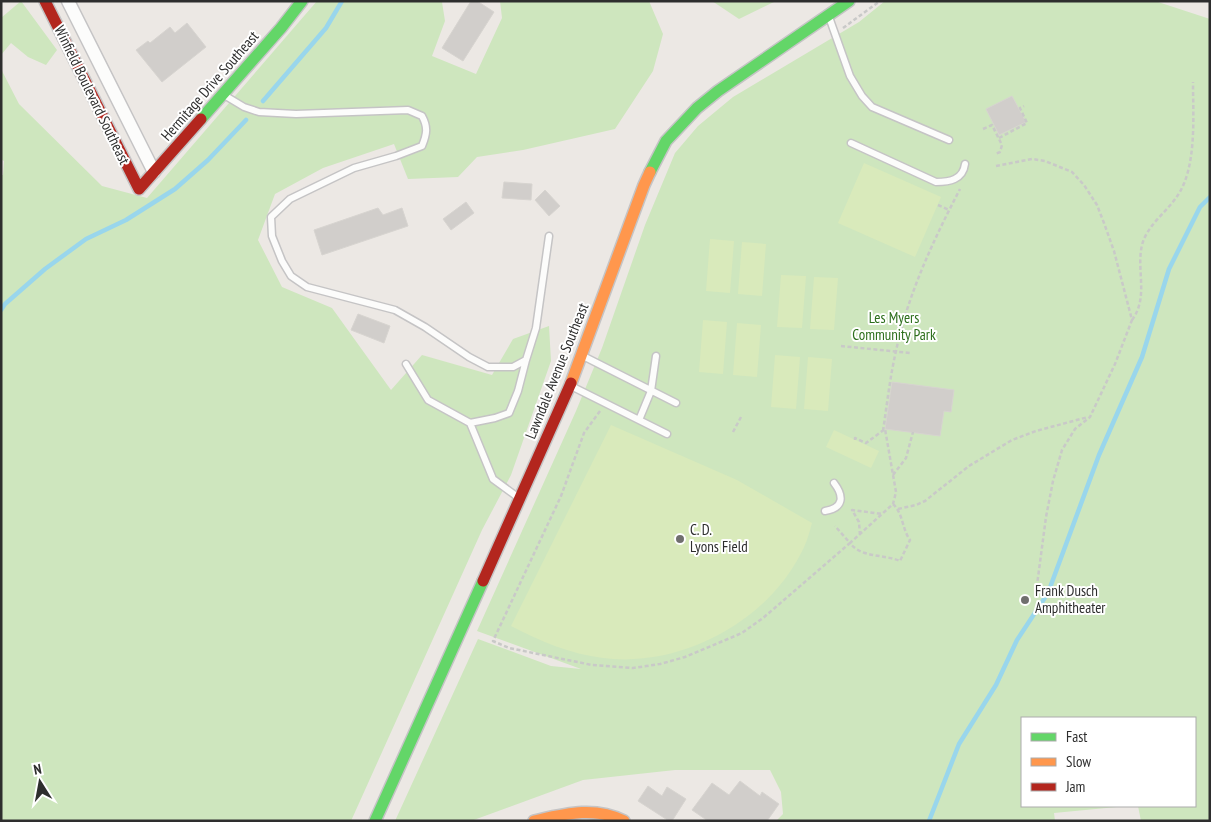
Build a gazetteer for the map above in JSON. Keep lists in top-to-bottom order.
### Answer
{
  "streets": {
    "street": ["Hermitage Drive Southeast", "Winfield Boulevard Southeast", "Lawndale Avenue Southeast"]
  },
  "crossings": [
    ["Hermitage Drive Southeast", "Winfield Boulevard Southeast"]
  ],
  "parks": ["Les Myers Community Park"],
  "places": ["C. D. Lyons Field", "Frank Dusch Amphitheater"],
  "legend": ["Fast", "Slow", "Jam"],
  "north": "top"
}
